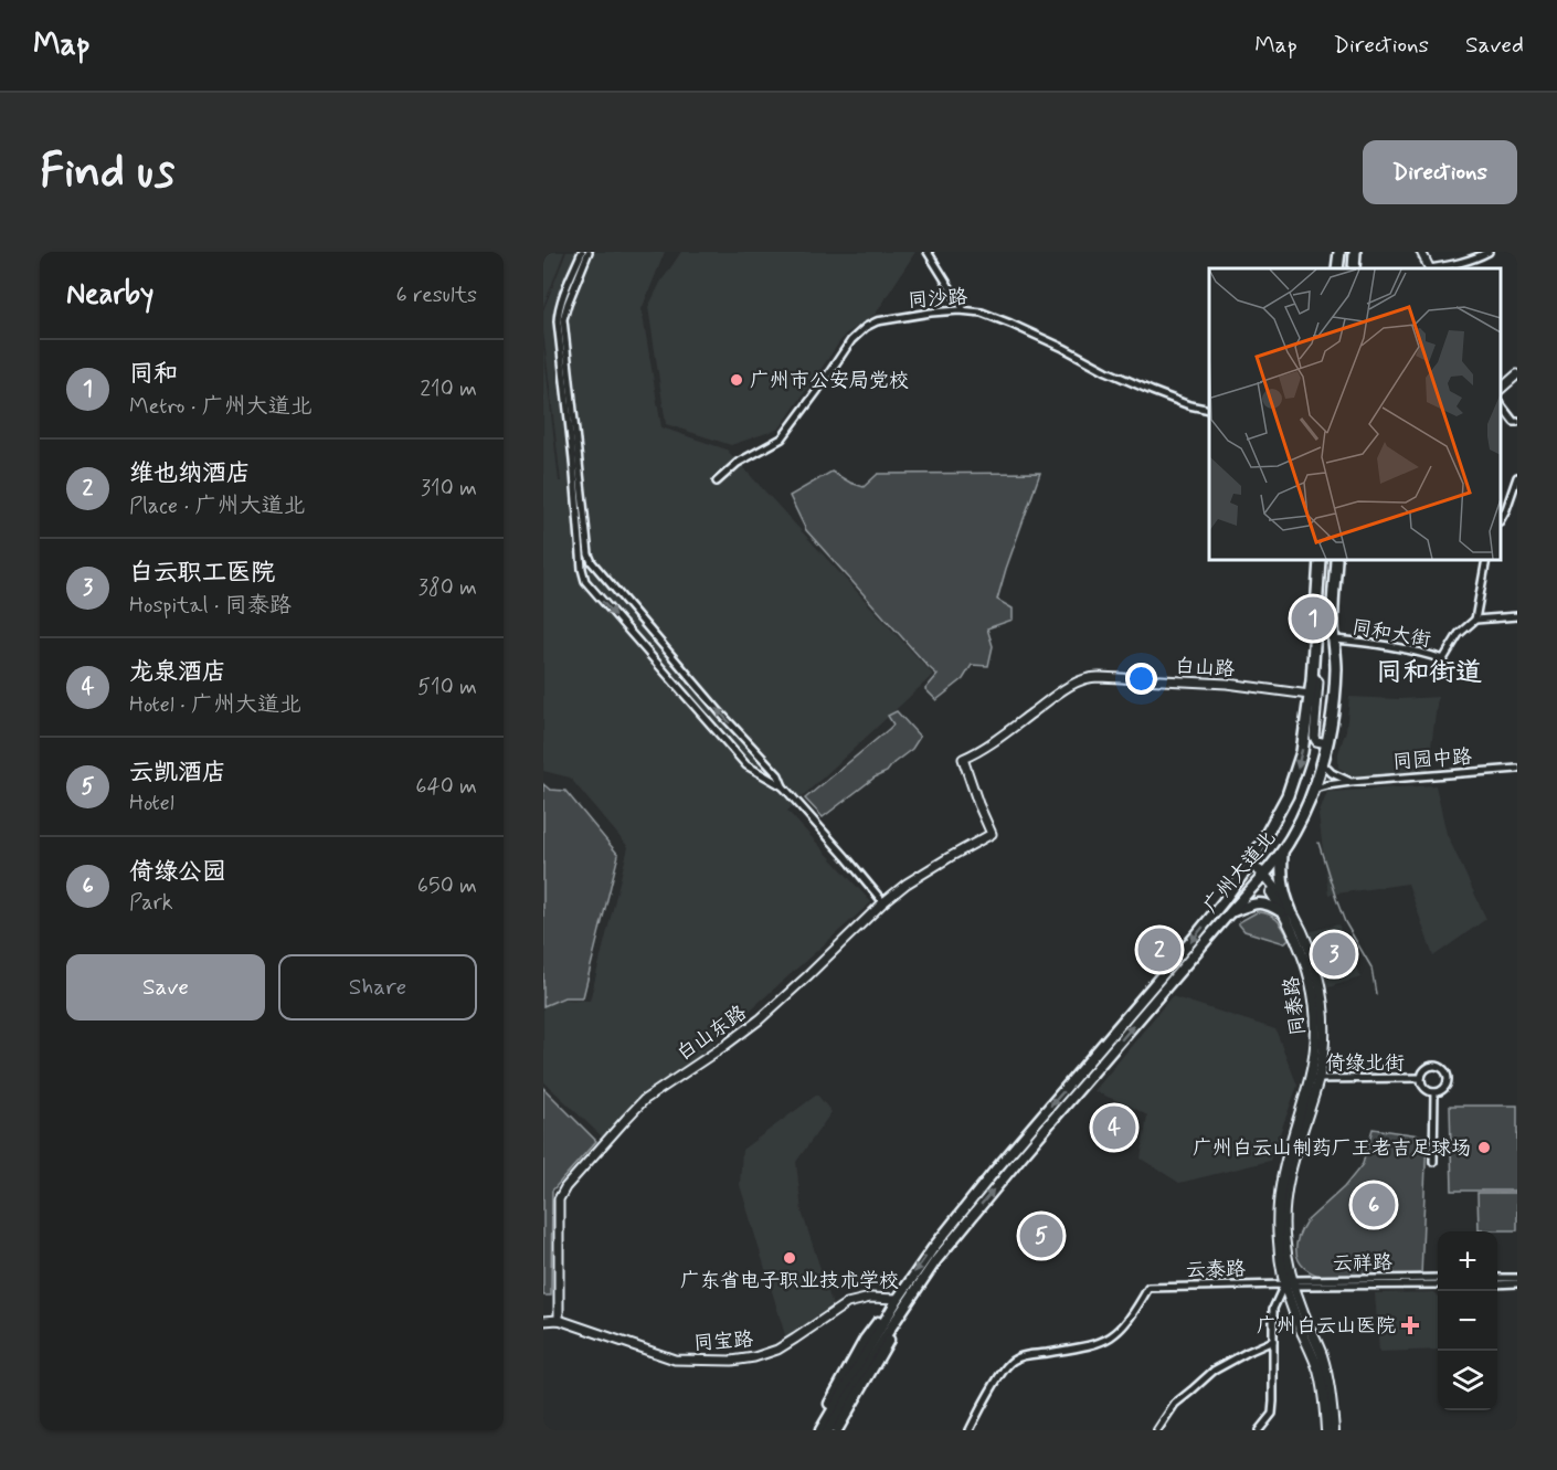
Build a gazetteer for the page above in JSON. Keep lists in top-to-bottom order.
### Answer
{
  "streets": {
    "highway": ["广州大道北"],
    "main road": ["同泰路"],
    "street": [
      "同沙路",
      "同和大街",
      "白山路",
      "同园中路",
      "白山东路",
      "倚绿北街",
      "云祥路",
      "云泰路",
      "同宝路"
    ]
  },
  "crossings": [
    ["同和大街", "广州大道北"],
    ["白山路", "广州大道北"],
    ["白山路", "白山东路"],
    ["同园中路", "广州大道北"],
    ["广州大道北", "同泰路"],
    ["广州大道北", "同宝路"],
    ["同泰路", "倚绿北街"],
    ["同泰路", "云祥路"],
    ["同泰路", "云泰路"],
    ["白山东路", "同宝路"],
    ["云祥路", "云泰路"]
  ],
  "districts": ["同和街道"],
  "places": {
    "other": ["广州市公安局党校", "广州白云山制药厂王老吉足球场", "广东省电子职业技术学校"],
    "health": ["广州白云山医院"]
  },
  "page": {
    "header": "Map",
    "nav": ["Map", "Directions", "Saved"],
    "buttons": [
      "Directions",
      ["Save", "Share"]
    ],
    "title": "Find us",
    "heading": ["Nearby", "6 results"],
    "list": [
      {
        "mark": "1",
        "name": "同和",
        "note": "Metro · 广州大道北",
        "value": "210 m"
      },
      {
        "mark": "2",
        "name": "维也纳酒店",
        "note": "Place · 广州大道北",
        "value": "310 m"
      },
      {
        "mark": "3",
        "name": "白云职工医院",
        "note": "Hospital · 同泰路",
        "value": "380 m"
      },
      {
        "mark": "4",
        "name": "龙泉酒店",
        "note": "Hotel · 广州大道北",
        "value": "510 m"
      },
      {
        "mark": "5",
        "name": "云凯酒店",
        "note": "Hotel",
        "value": "640 m"
      },
      {
        "mark": "6",
        "name": "倚绿公园",
        "note": "Park",
        "value": "650 m"
      }
    ],
    "pins": [
      "1",
      "2",
      "3",
      "4",
      "6",
      "5"
    ],
    "map_buttons": ["+", "−"]
  }
}
